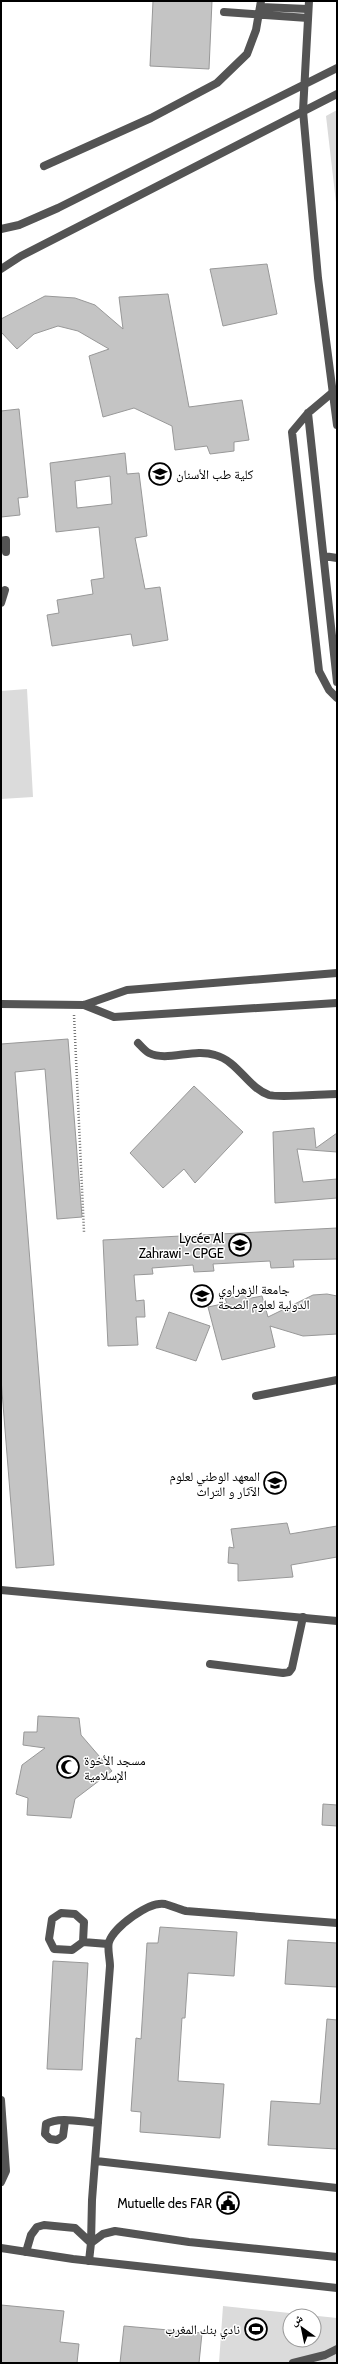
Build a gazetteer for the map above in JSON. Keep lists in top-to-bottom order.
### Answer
{
  "places": {
    "school or university": [
      "كلية طب الأسنان",
      "Lycée Al Zahrawi - CPGE",
      "جامعة الزهراوي الدولية لعلوم الصحة",
      "المعهد الوطني لعلوم الآثار و التراث"
    ],
    "mosque": ["مسجد الأخوة الإسلامية"],
    "public building": ["Mutuelle des FAR"],
    "sports": ["نادي بنك المغرب"]
  },
  "north": "top left"
}
